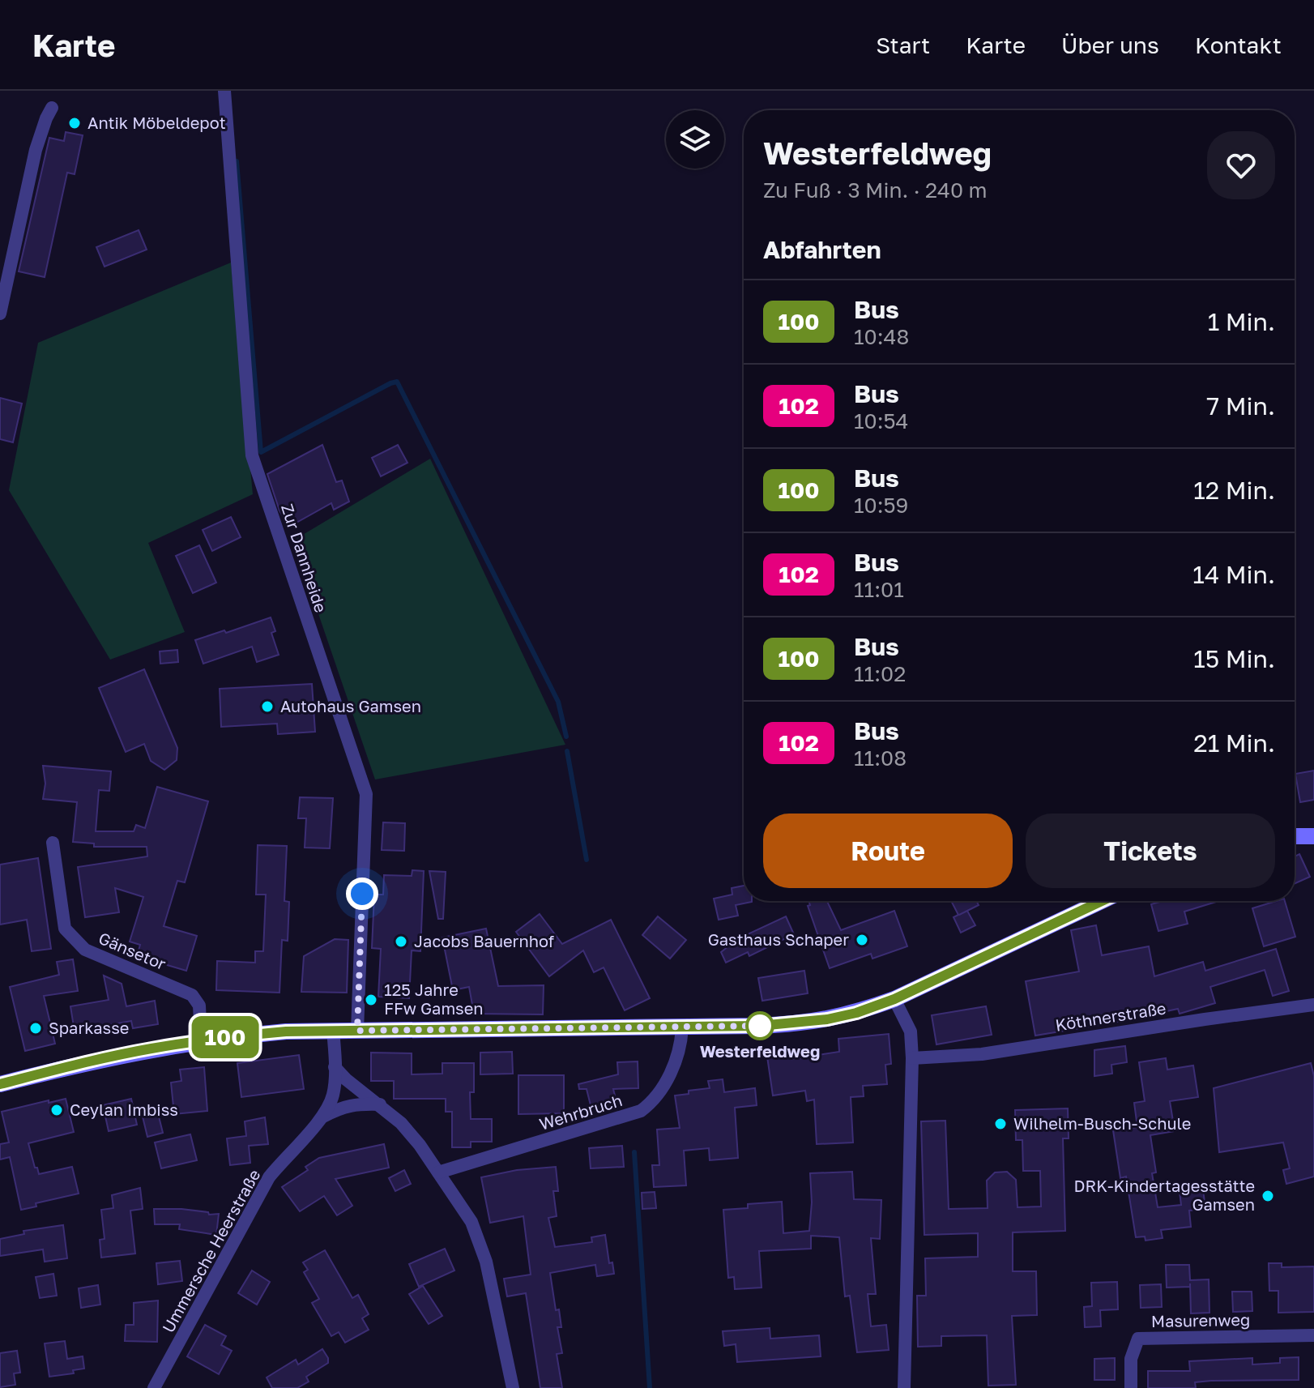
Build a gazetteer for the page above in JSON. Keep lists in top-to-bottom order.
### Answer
{
  "streets": {
    "street": [
      "Zur Dannheide",
      "Gänsetor",
      "Köthnerstraße",
      "Wehrbruch",
      "Ummersche Heerstraße",
      "Masurenweg"
    ]
  },
  "places": [
    "Antik Möbeldepot",
    "Autohaus Gamsen",
    "Gasthaus Schaper",
    "Jacobs Bauernhof",
    "125 Jahre FFw Gamsen",
    "Westerfeldweg",
    "Sparkasse",
    "Ceylan Imbiss",
    "Wilhelm-Busch-Schule",
    "DRK-Kindertagesstätte Gamsen"
  ],
  "lines": ["bus line 100"],
  "page": {
    "header": "Karte",
    "nav": [
      "Start",
      "Karte",
      "Über uns",
      "Kontakt"
    ],
    "on_map": "100",
    "heading": [
      ["Westerfeldweg", "Zu Fuß · 3 Min. · 240 m"],
      "Abfahrten"
    ],
    "list": [
      {
        "mark": "100",
        "name": "Bus",
        "note": "10:48",
        "value": "1 Min."
      },
      {
        "mark": "102",
        "name": "Bus",
        "note": "10:54",
        "value": "7 Min."
      },
      {
        "mark": "100",
        "name": "Bus",
        "note": "10:59",
        "value": "12 Min."
      },
      {
        "mark": "102",
        "name": "Bus",
        "note": "11:01",
        "value": "14 Min."
      },
      {
        "mark": "100",
        "name": "Bus",
        "note": "11:02",
        "value": "15 Min."
      },
      {
        "mark": "102",
        "name": "Bus",
        "note": "11:08",
        "value": "21 Min."
      }
    ],
    "buttons": ["Route", "Tickets"]
  }
}
